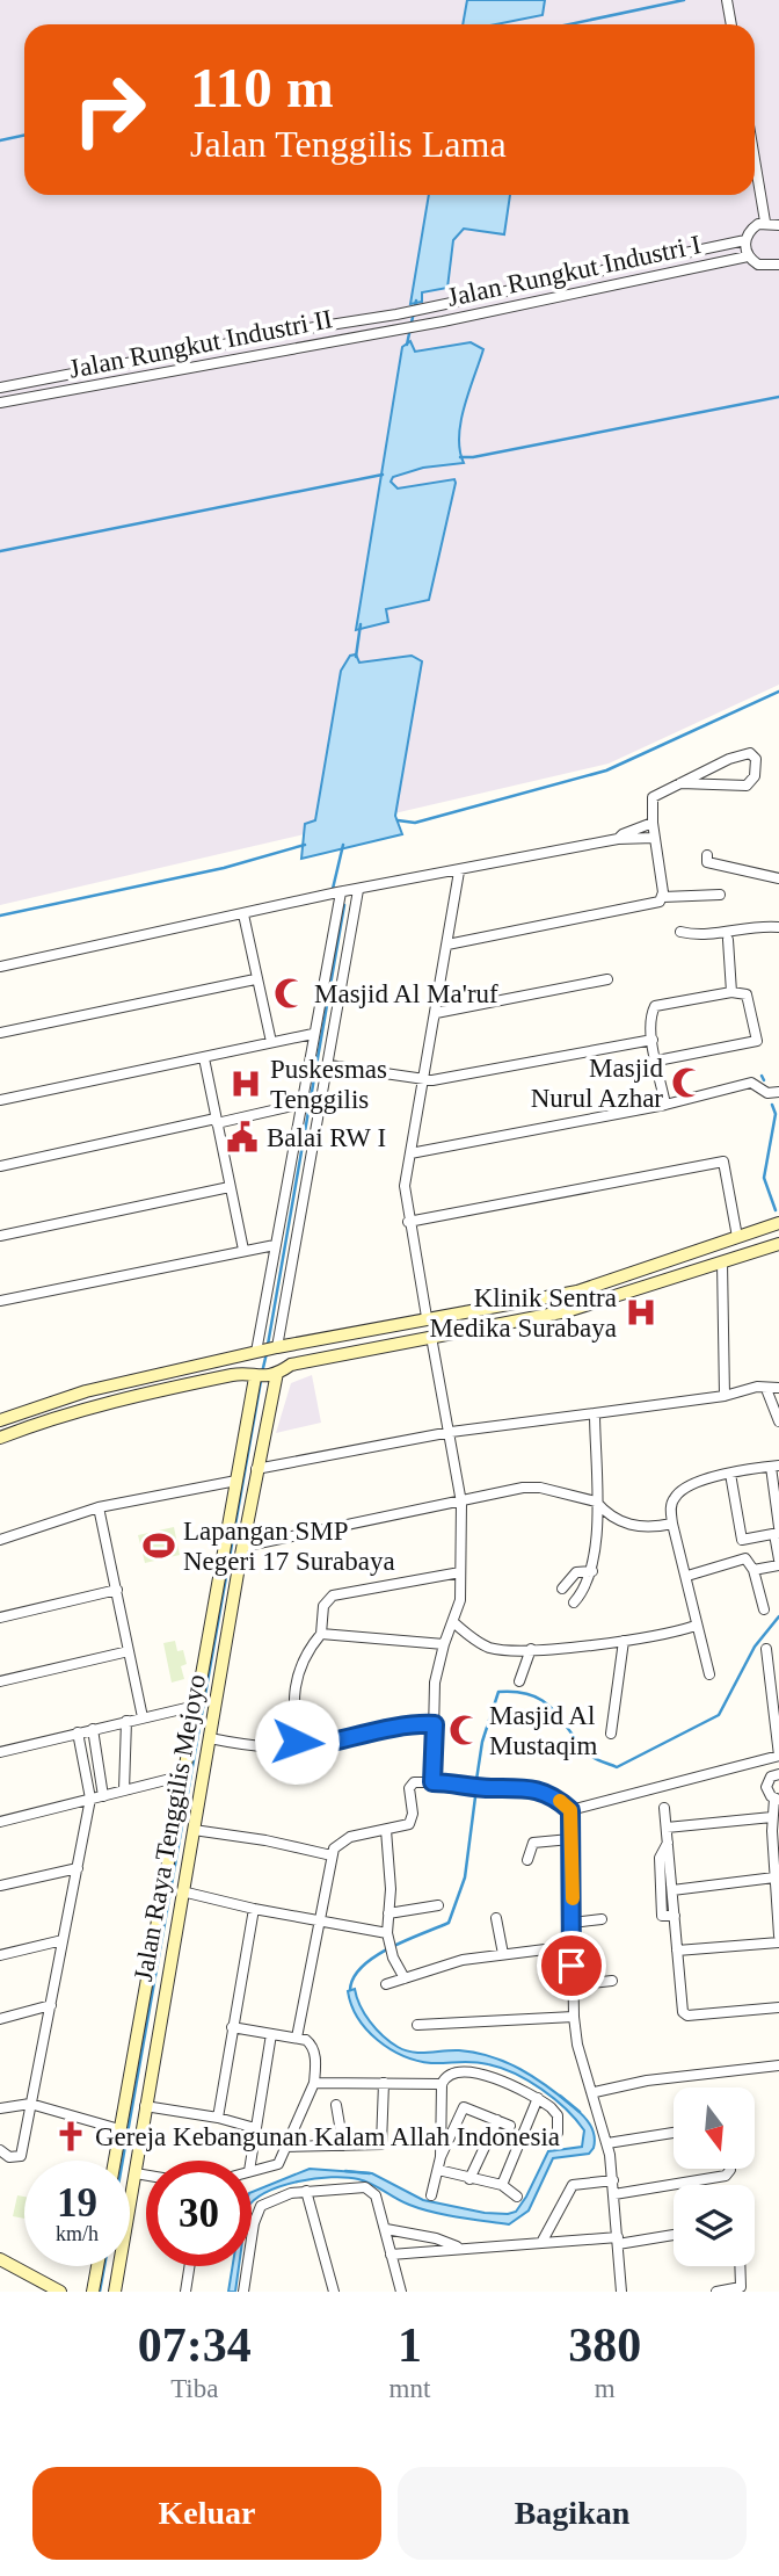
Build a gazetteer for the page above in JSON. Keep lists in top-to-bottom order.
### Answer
{
  "streets": {
    "street": ["Jalan Rungkut Industri I", "Jalan Rungkut Industri II", "Jalan Raya Tenggilis Mejoyo"]
  },
  "crossings": [
    ["Jalan Rungkut Industri I", "Jalan Rungkut Industri II"]
  ],
  "places": {
    "mosque": ["Masjid Al Ma'ruf", "Masjid Nurul Azhar", "Masjid Al Mustaqim"],
    "hospital": ["Puskesmas Tenggilis", "Klinik Sentra Medika Surabaya"],
    "public building": ["Balai RW I"],
    "sports": ["Lapangan SMP Negeri 17 Surabaya"],
    "church": ["Gereja Kebangunan Kalam Allah Indonesia"]
  },
  "north": "bottom",
  "page": {
    "turn": ["110 m", "Jalan Tenggilis Lama"],
    "speed": "19 km/h",
    "limit": "30",
    "eta": [
      "07:34",
      "Tiba",
      "1",
      "mnt",
      "380",
      "m"
    ],
    "buttons": ["Keluar", "Bagikan"]
  }
}
